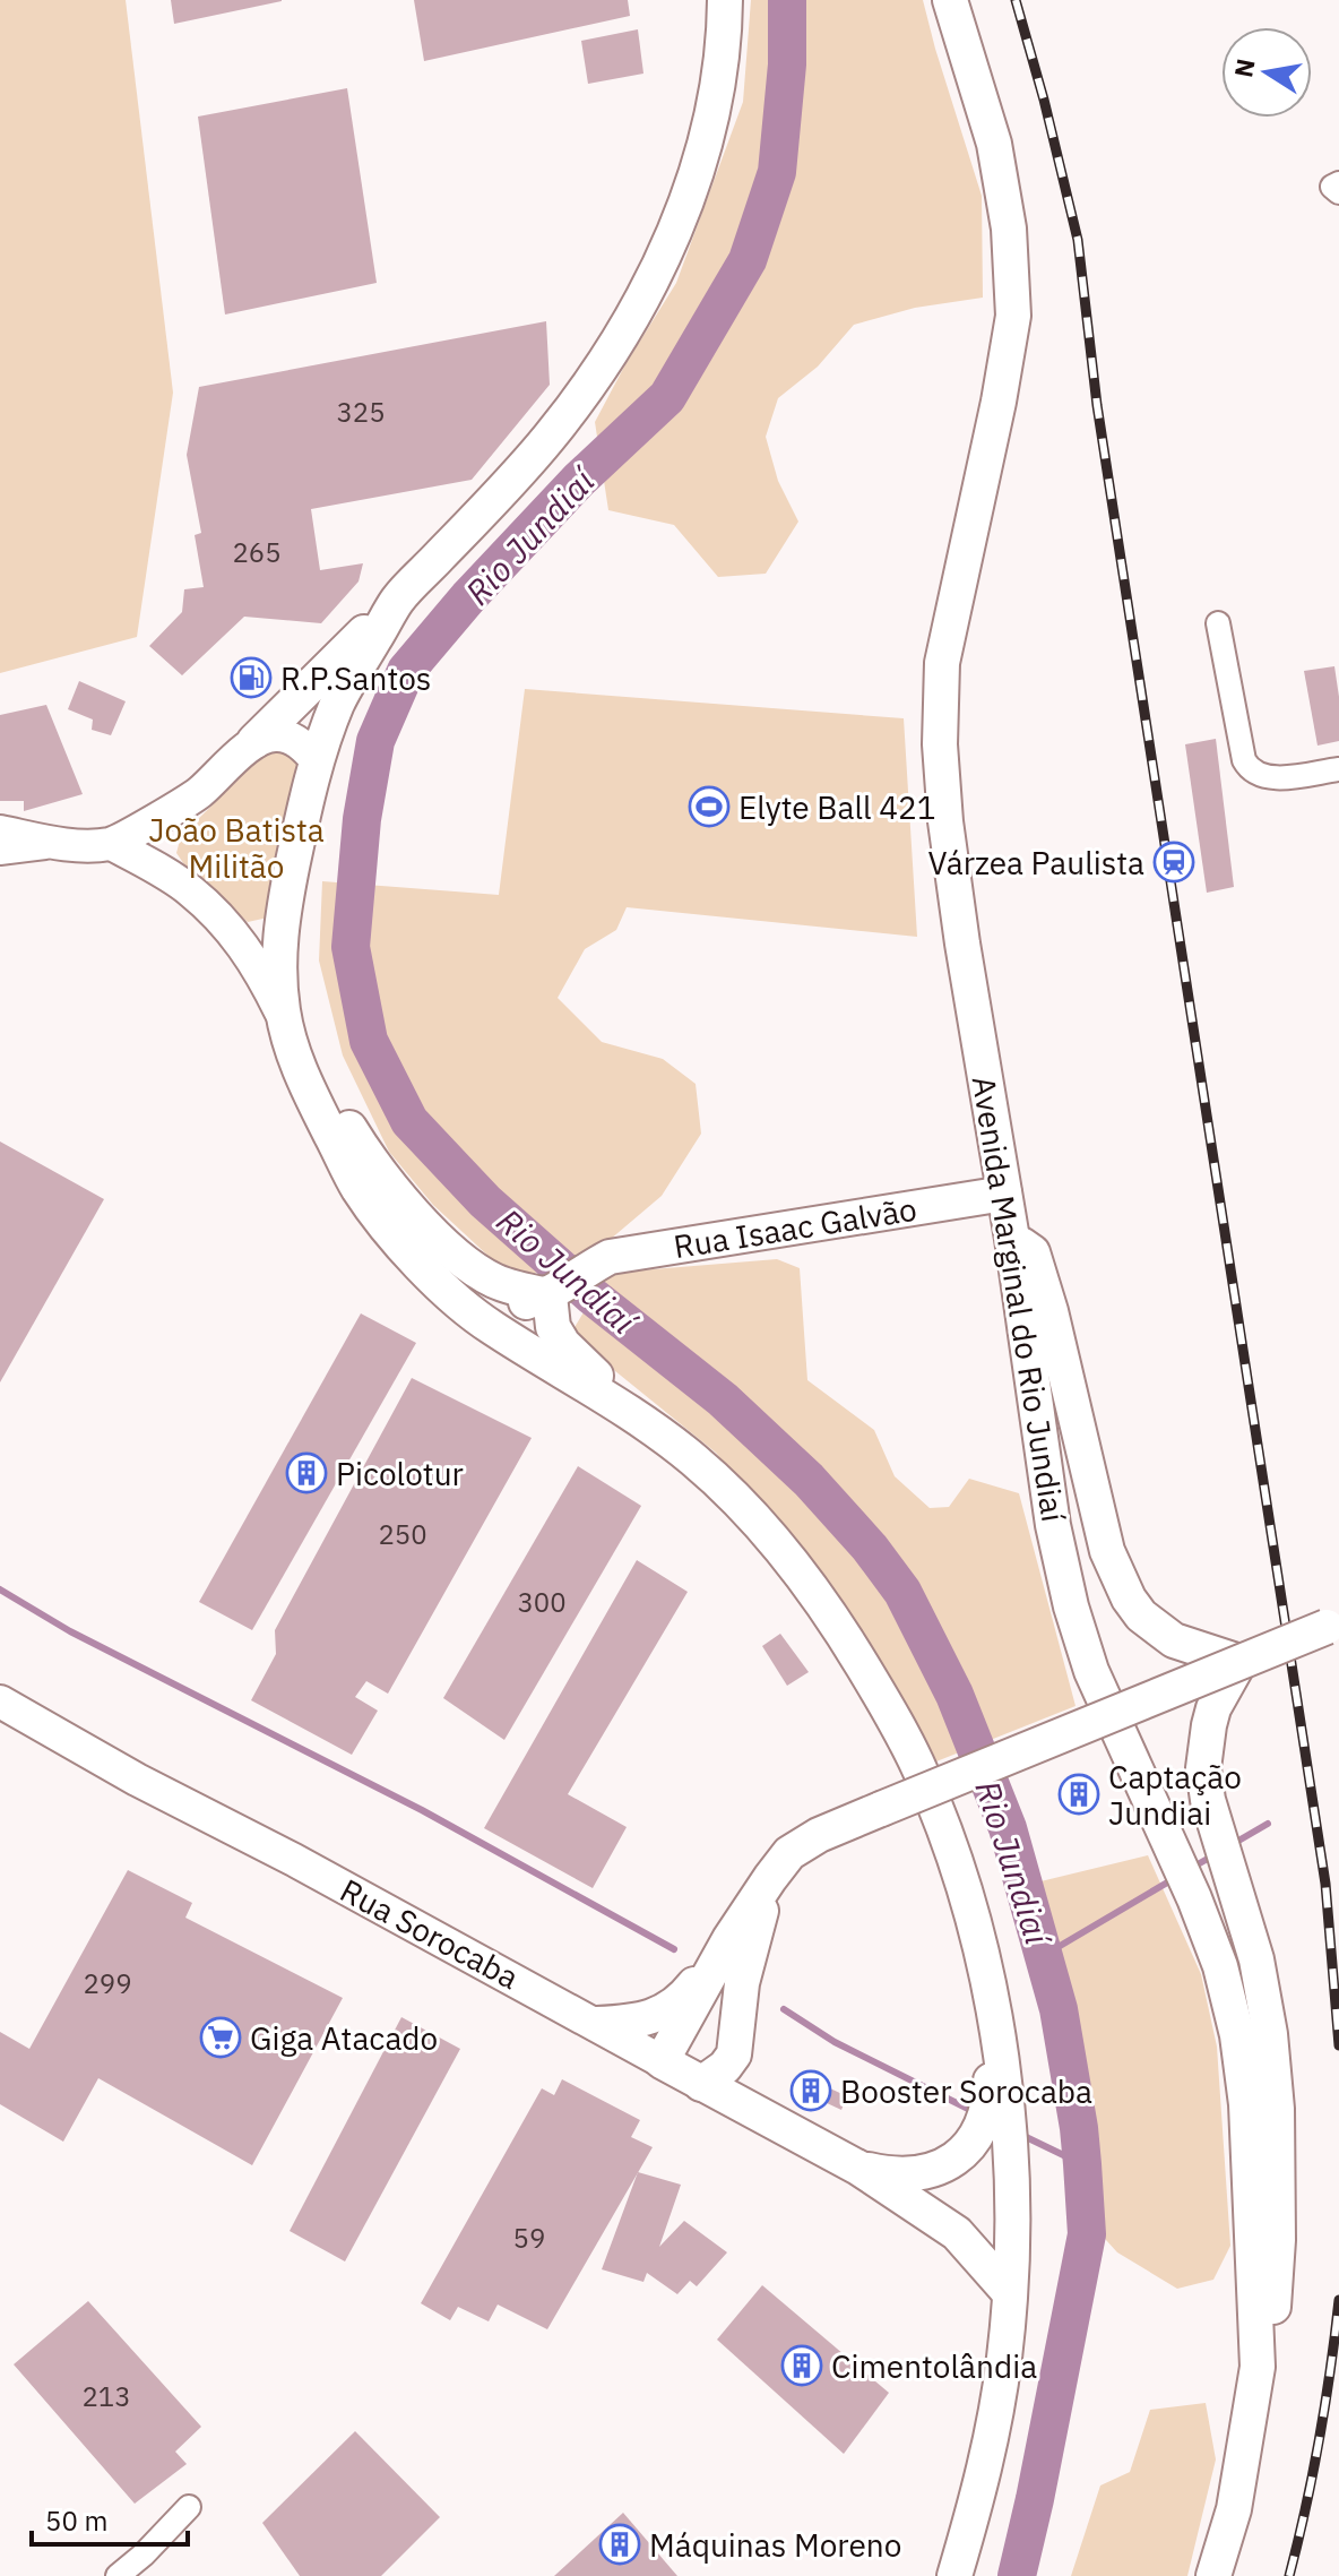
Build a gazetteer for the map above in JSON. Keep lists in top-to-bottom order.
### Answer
{
  "streets": {
    "main road": ["Rua Isaac Galvão", "Avenida Marginal do Rio Jundiaí", "Rua Sorocaba"]
  },
  "crossings": [
    ["Rua Isaac Galvão", "Avenida Marginal do Rio Jundiaí"]
  ],
  "water": ["Rio Jundiaí"],
  "parks": ["João Batista Militão"],
  "places": {
    "fuel station": ["R.P.Santos"],
    "sports": ["Elyte Ball 421"],
    "station": ["Várzea Paulista"],
    "building": [
      "Picolotur",
      "Captação Jundiai",
      "Booster Sorocaba",
      "Cimentolândia",
      "Máquinas Moreno"
    ],
    "supermarket": ["Giga Atacado"]
  },
  "house_numbers": [
    "325",
    "265",
    "250",
    "300",
    "299",
    "59",
    "213"
  ],
  "scale_bar": "50 m",
  "north": "left"
}
